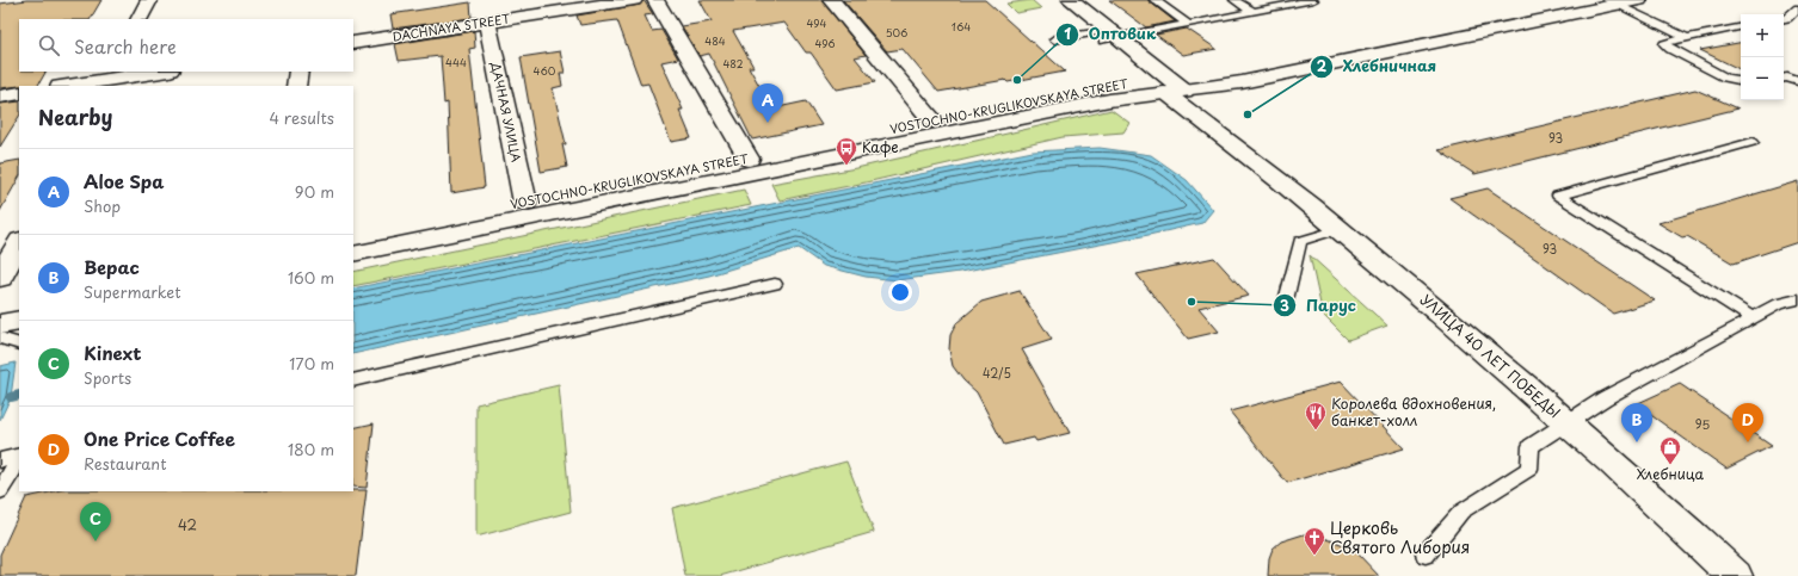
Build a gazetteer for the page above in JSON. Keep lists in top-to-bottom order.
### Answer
{
  "streets": {
    "street": [
      "DACHNAYA STREET",
      "VOSTOCHNO-KRUGLIKOVSKAYA STREET",
      "ДАЧНАЯ УЛИЦА",
      "УЛИЦА 40 ЛЕТ ПОБЕДЫ"
    ]
  },
  "crossings": [
    ["DACHNAYA STREET", "ДАЧНАЯ УЛИЦА"],
    ["VOSTOCHNO-KRUGLIKOVSKAYA STREET", "ДАЧНАЯ УЛИЦА"],
    ["VOSTOCHNO-KRUGLIKOVSKAYA STREET", "УЛИЦА 40 ЛЕТ ПОБЕДЫ"]
  ],
  "places": {
    "other": ["Оптовик", "Хлебничная", "Парус"],
    "bus stop": ["Кафе"],
    "restaurant": ["Королева вдохновения, банкет-холл"],
    "shop": ["Хлебница"],
    "church": ["Церковь Святого Либория"]
  },
  "house_numbers": [
    "494",
    "164",
    "506",
    "484",
    "496",
    "444",
    "482",
    "460",
    "93",
    "93",
    "42/5",
    "95",
    "42"
  ],
  "page": {
    "map_buttons": ["+", "−"],
    "search": "Search here",
    "pins": [
      "A",
      "B",
      "D",
      "C"
    ],
    "heading": ["Nearby", "4 results"],
    "list": [
      {
        "mark": "A",
        "name": "Aloe Spa",
        "note": "Shop",
        "value": "90 m"
      },
      {
        "mark": "B",
        "name": "Верас",
        "note": "Supermarket",
        "value": "160 m"
      },
      {
        "mark": "C",
        "name": "Kinext",
        "note": "Sports",
        "value": "170 m"
      },
      {
        "mark": "D",
        "name": "One Price Coffee",
        "note": "Restaurant",
        "value": "180 m"
      }
    ]
  }
}
